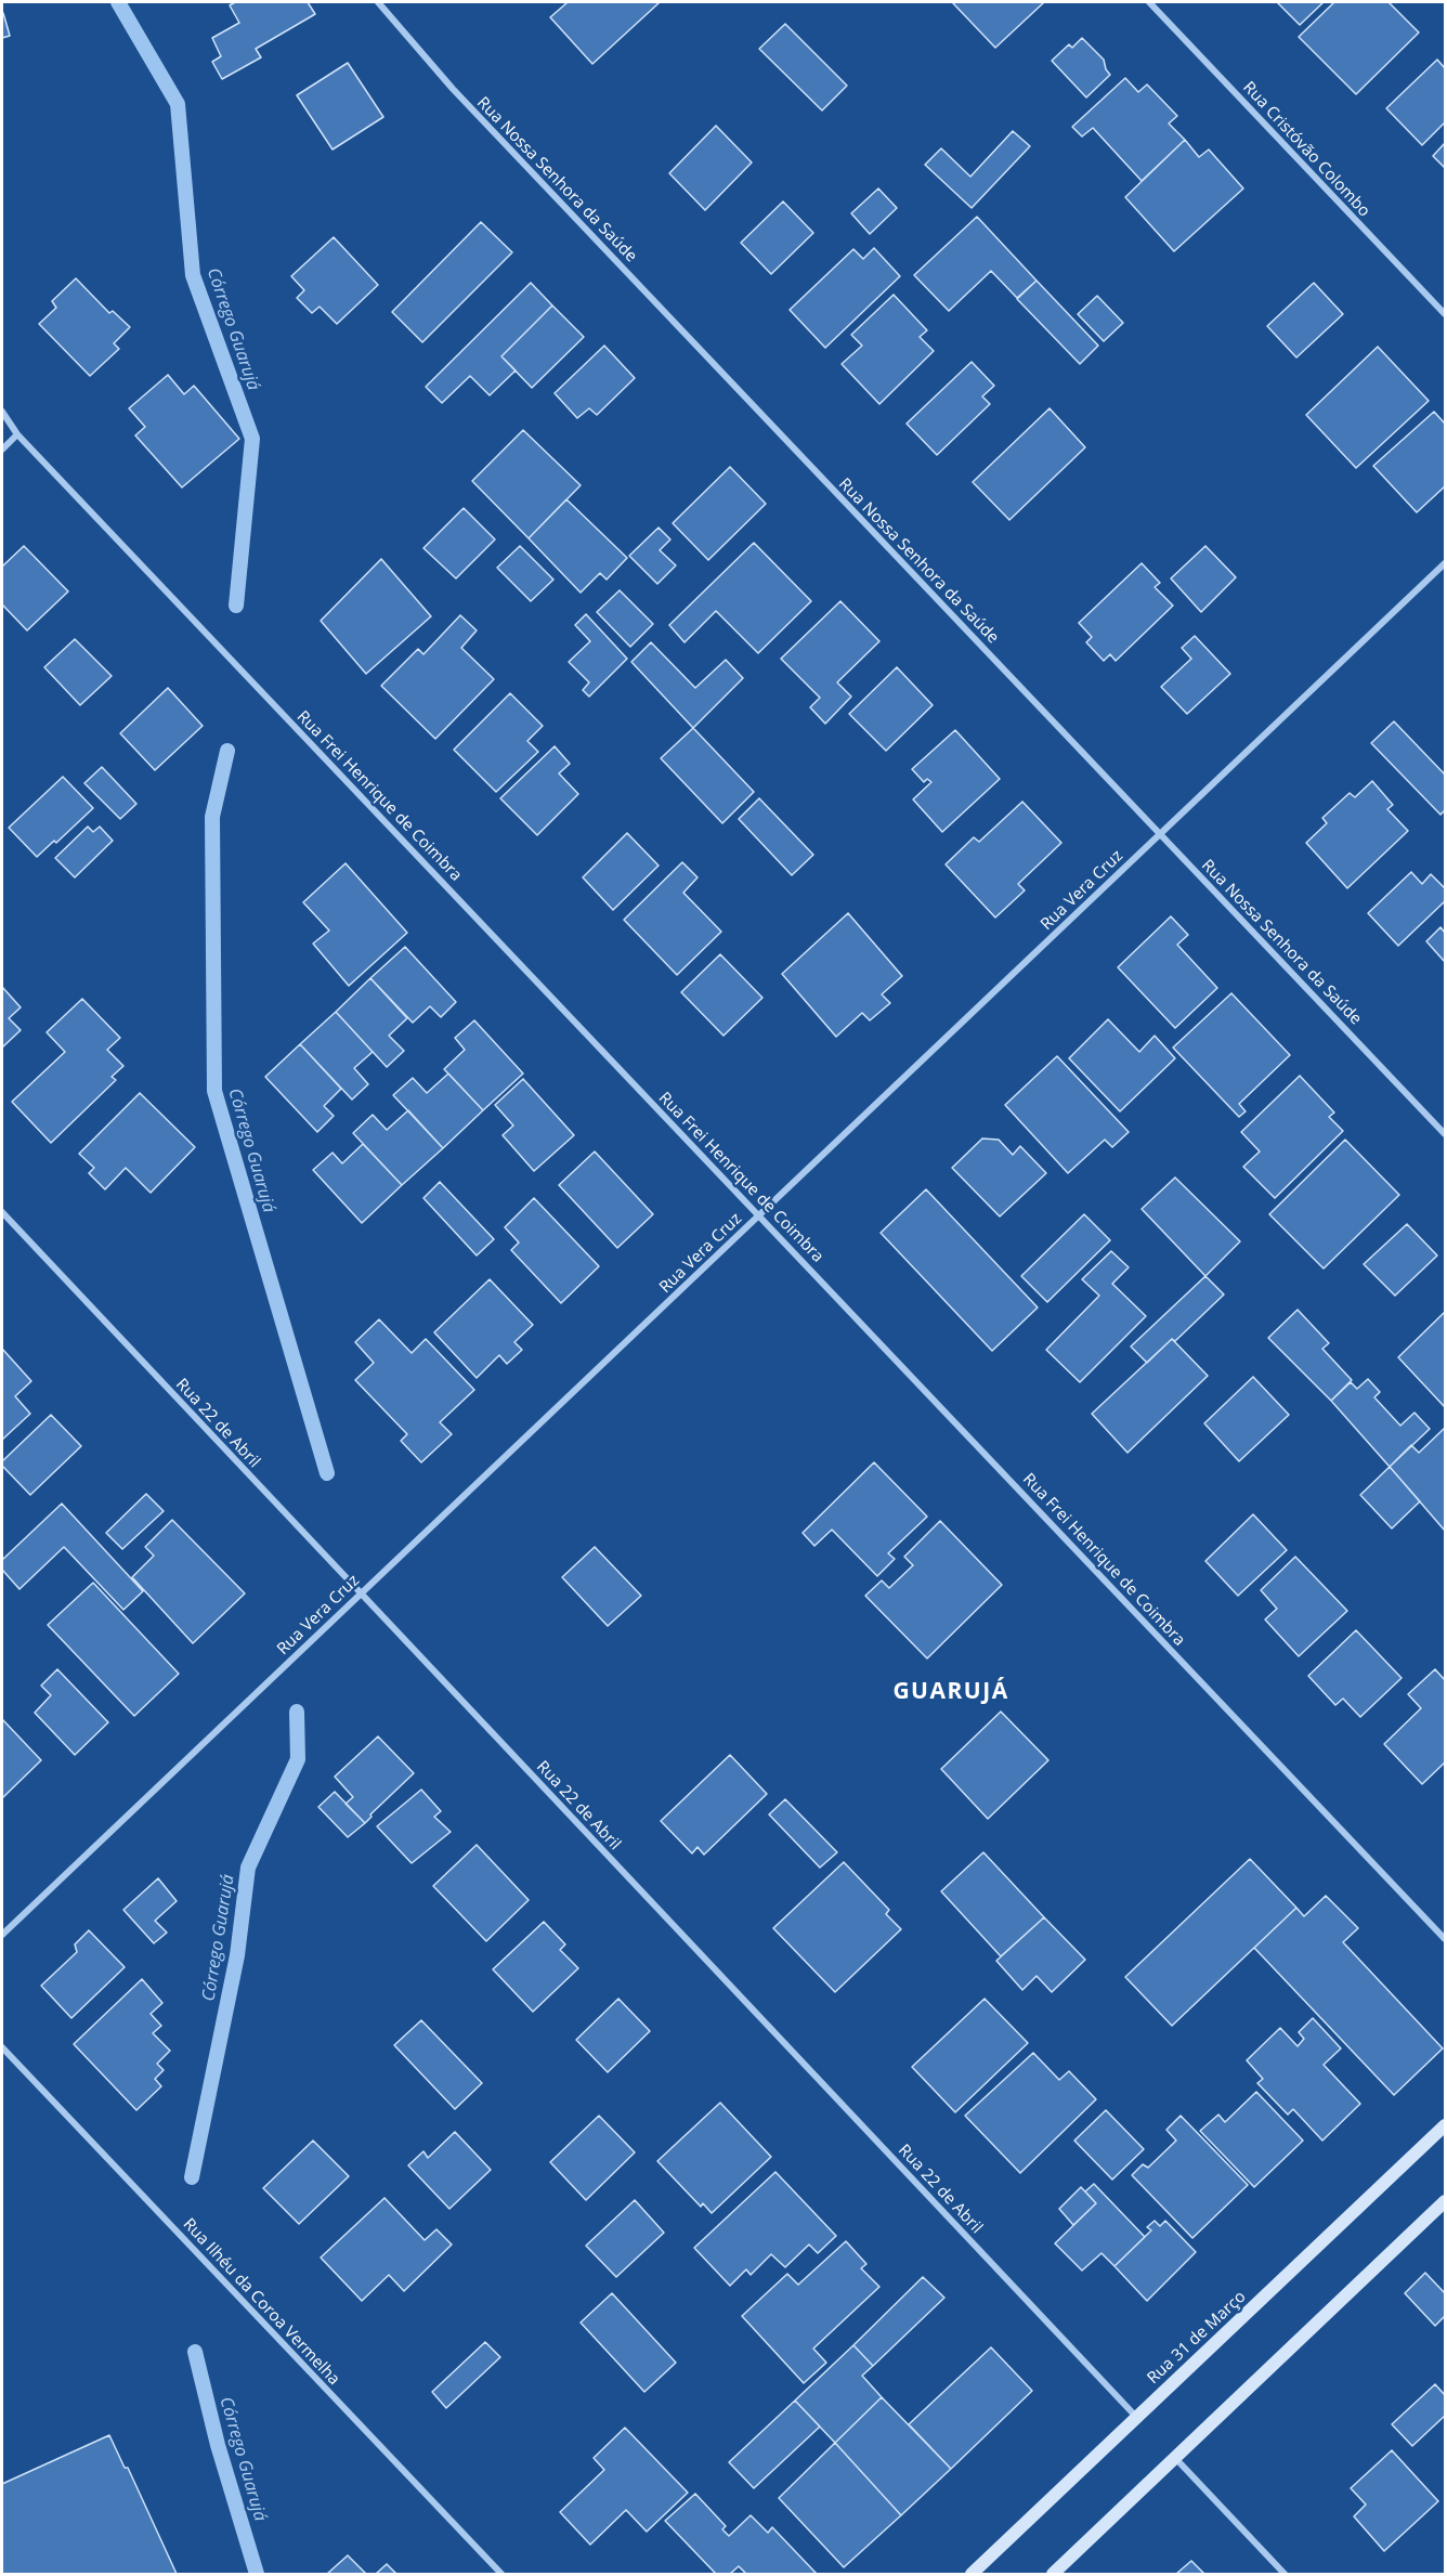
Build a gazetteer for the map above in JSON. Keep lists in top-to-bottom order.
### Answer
{
  "streets": {
    "main road": ["Rua 31 de Março"],
    "street": [
      "Rua Cristóvão Colombo",
      "Rua Nossa Senhora da Saúde",
      "Rua Frei Henrique de Coimbra",
      "Rua Vera Cruz",
      "Rua 22 de Abril",
      "Rua Ilhéu da Coroa Vermelha"
    ]
  },
  "crossings": [
    ["Rua Nossa Senhora da Saúde", "Rua Vera Cruz"],
    ["Rua Frei Henrique de Coimbra", "Rua Vera Cruz"],
    ["Rua Vera Cruz", "Rua 22 de Abril"],
    ["Rua 22 de Abril", "Rua 31 de Março"]
  ],
  "districts": ["GUARUJÁ"],
  "water": ["Córrego Guarujá"]
}
